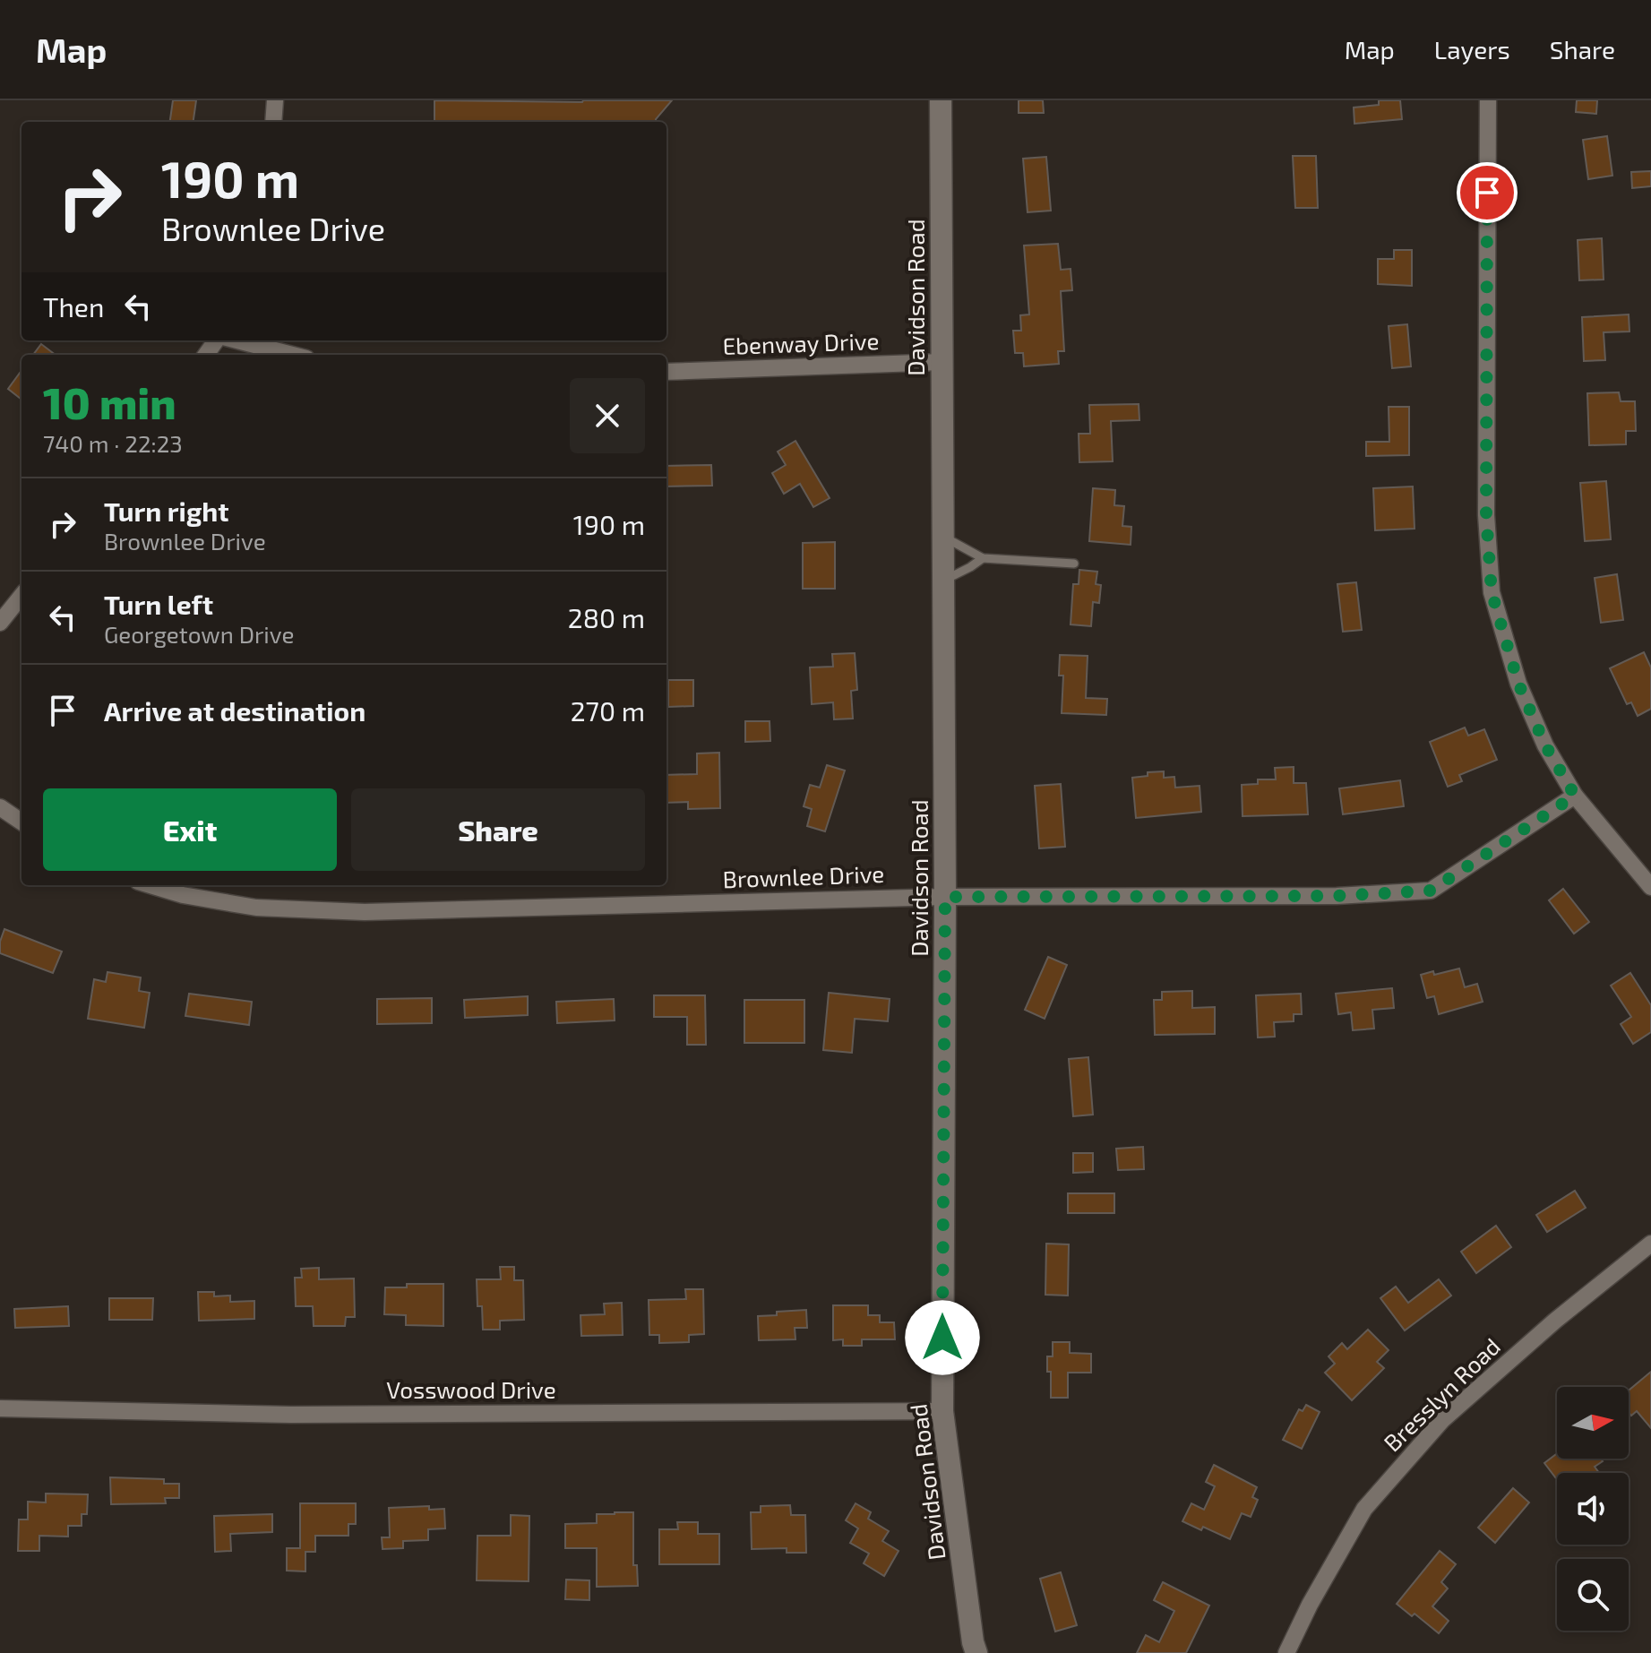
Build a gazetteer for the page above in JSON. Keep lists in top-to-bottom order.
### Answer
{
  "streets": {
    "street": [
      "Davidson Road",
      "Ebenway Drive",
      "Brownlee Drive",
      "Vosswood Drive",
      "Bresslyn Road"
    ]
  },
  "crossings": [
    ["Davidson Road", "Ebenway Drive"],
    ["Davidson Road", "Brownlee Drive"],
    ["Davidson Road", "Vosswood Drive"]
  ],
  "north": "right",
  "page": {
    "header": "Map",
    "nav": ["Map", "Layers", "Share"],
    "turn": ["190 m", "Brownlee Drive"],
    "then": "Then",
    "heading": ["10 min", "740 m · 22:23"],
    "list": [
      {
        "name": "Turn right",
        "note": "Brownlee Drive",
        "value": "190 m"
      },
      {
        "name": "Turn left",
        "note": "Georgetown Drive",
        "value": "280 m"
      },
      {
        "name": "Arrive at destination",
        "value": "270 m"
      }
    ],
    "buttons": ["Exit", "Share"]
  }
}
